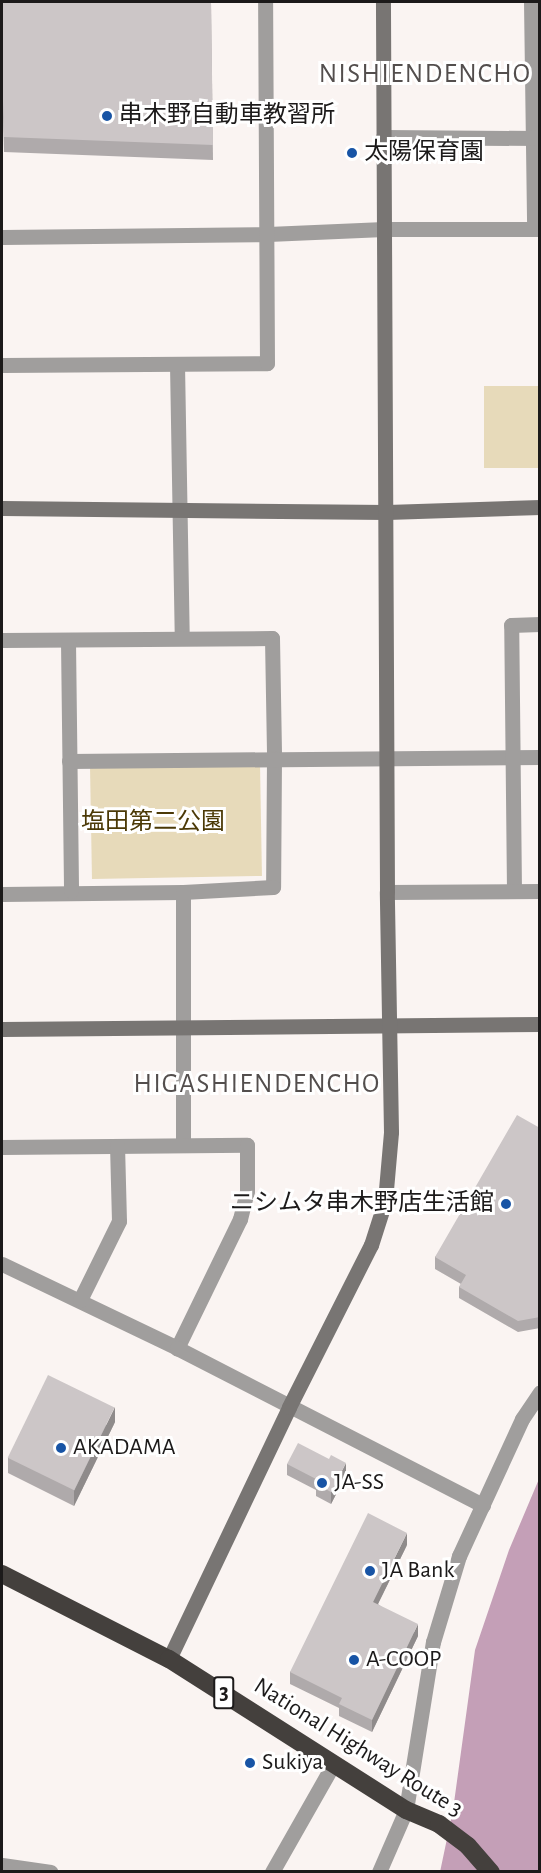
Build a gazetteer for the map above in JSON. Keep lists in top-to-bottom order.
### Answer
{
  "streets": {
    "highway": ["3", "National Highway Route 3"]
  },
  "districts": ["NISHIENDENCHO", "HIGASHIENDENCHO"],
  "parks": ["塩田第二公園"],
  "places": [
    "串木野自動車教習所",
    "太陽保育園",
    "ニシムタ串木野店生活館",
    "AKADAMA",
    "JA-SS",
    "JA Bank",
    "A-COOP",
    "Sukiya"
  ]
}
